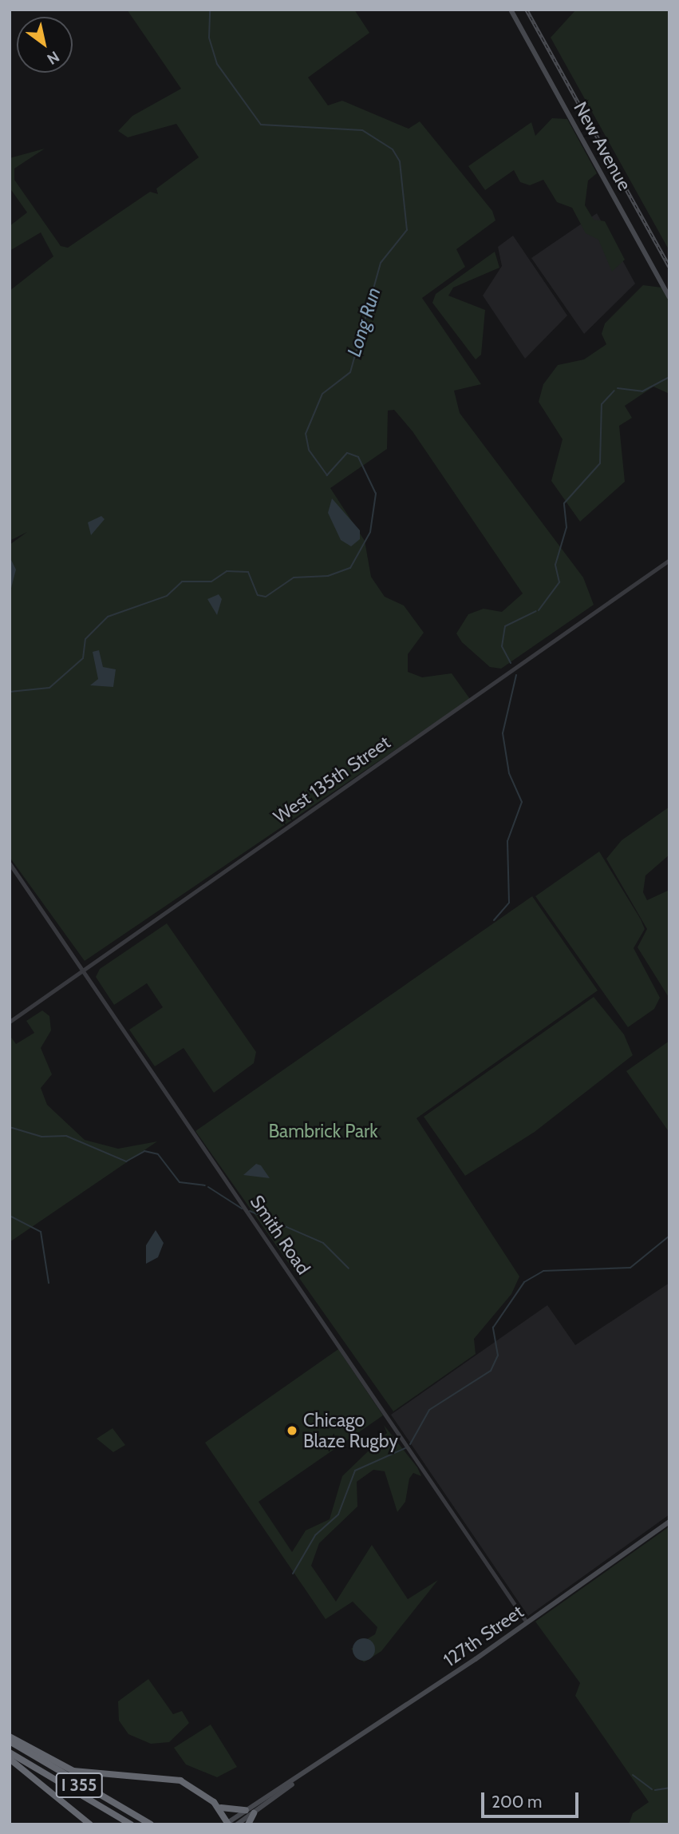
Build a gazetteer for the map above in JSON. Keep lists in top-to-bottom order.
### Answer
{
  "streets": {
    "highway": ["I 355"],
    "main road": ["New Avenue", "127th Street"],
    "street": ["West 135th Street", "Smith Road"]
  },
  "crossings": [
    ["West 135th Street", "Smith Road"],
    ["Smith Road", "127th Street"]
  ],
  "water": ["Long Run"],
  "parks": ["Bambrick Park"],
  "places": ["Chicago Blaze Rugby"],
  "scale_bar": "200 m",
  "north": "bottom right"
}
